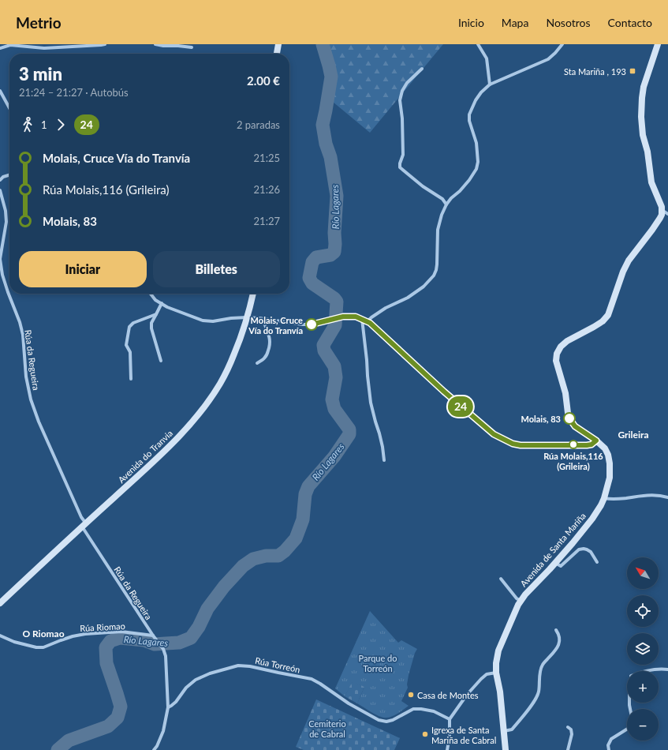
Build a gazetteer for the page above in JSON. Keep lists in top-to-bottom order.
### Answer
{
  "streets": {
    "main road": ["Avenida do Tranvia", "Avenida de Santa Mariña"],
    "street": ["Rúa da Regueira", "Rúa Riomao", "Rúa Torreón"]
  },
  "crossings": [
    ["Rúa da Regueira", "Avenida do Tranvia"],
    ["Rúa da Regueira", "Rúa Riomao"],
    ["Rúa da Regueira", "Rúa Torreón"]
  ],
  "districts": ["Grileira", "O Riomao"],
  "water": ["Río Lagares"],
  "parks": ["Parque do Torreón", "Cemiterio de Cabral"],
  "places": {
    "transit": ["Sta Mariña , 193"],
    "other": [
      "Molais, Cruce Vía do Tranvía",
      "Molais, 83",
      "Rúa Molais,116 (Grileira)",
      "Casa de Montes",
      "Igrexa de Santa Mariña de Cabral"
    ]
  },
  "lines": ["bus line 24"],
  "north": "top left",
  "page": {
    "header": "Metrio",
    "nav": [
      "Inicio",
      "Mapa",
      "Nosotros",
      "Contacto"
    ],
    "on_map": "24",
    "heading": ["3 min", "21:24 – 21:27 · Autobús", "2.00 €"],
    "legs": ["1", "24", "2 paradas"],
    "list": [
      {
        "name": "Molais, Cruce Vía do Tranvía",
        "value": "21:25"
      },
      {
        "name": "Rúa Molais,116 (Grileira)",
        "value": "21:26"
      },
      {
        "name": "Molais, 83",
        "value": "21:27"
      }
    ],
    "buttons": ["Iniciar", "Billetes"],
    "map_buttons": ["+", "−"]
  }
}
